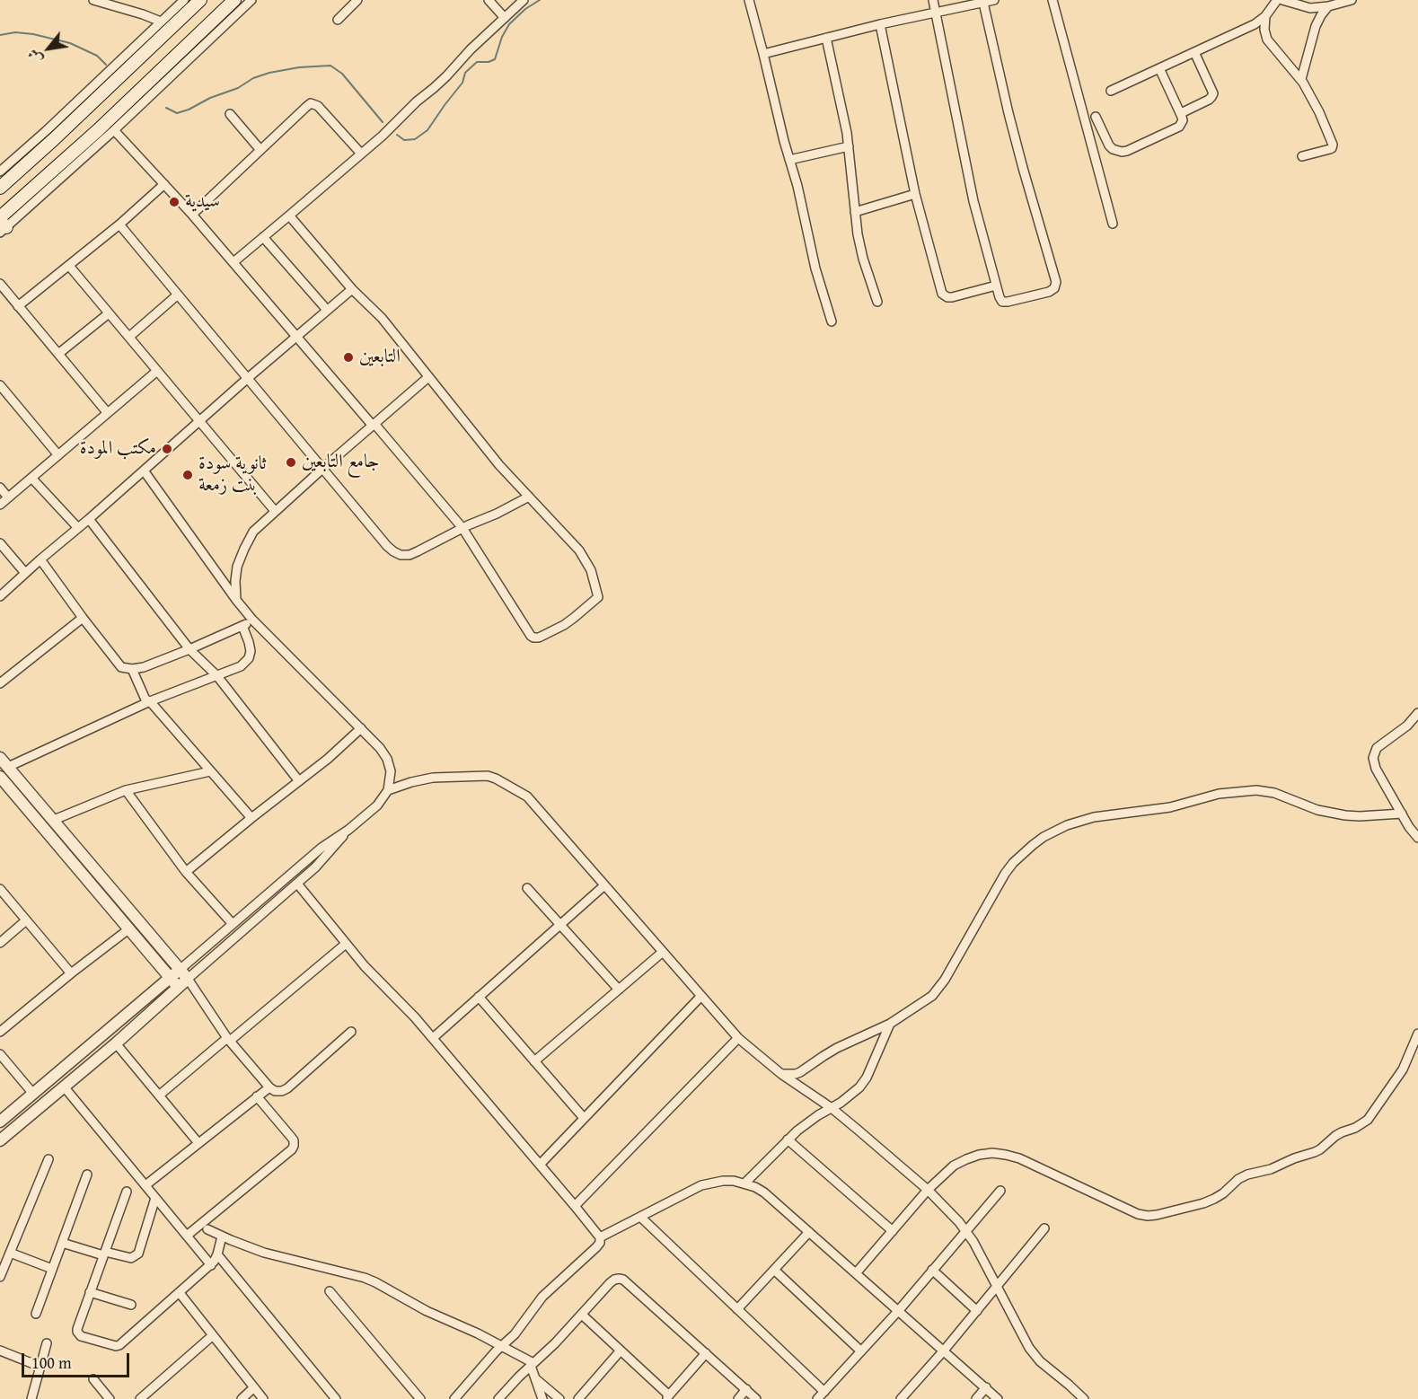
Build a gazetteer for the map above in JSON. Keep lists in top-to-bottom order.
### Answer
{
  "places": [
    "سيدية",
    "التابعين",
    "مكتب المودة",
    "جامع التابعين",
    "ثانوية سودة بنت زمعة"
  ],
  "scale_bar": "100 m",
  "north": "bottom left"
}
